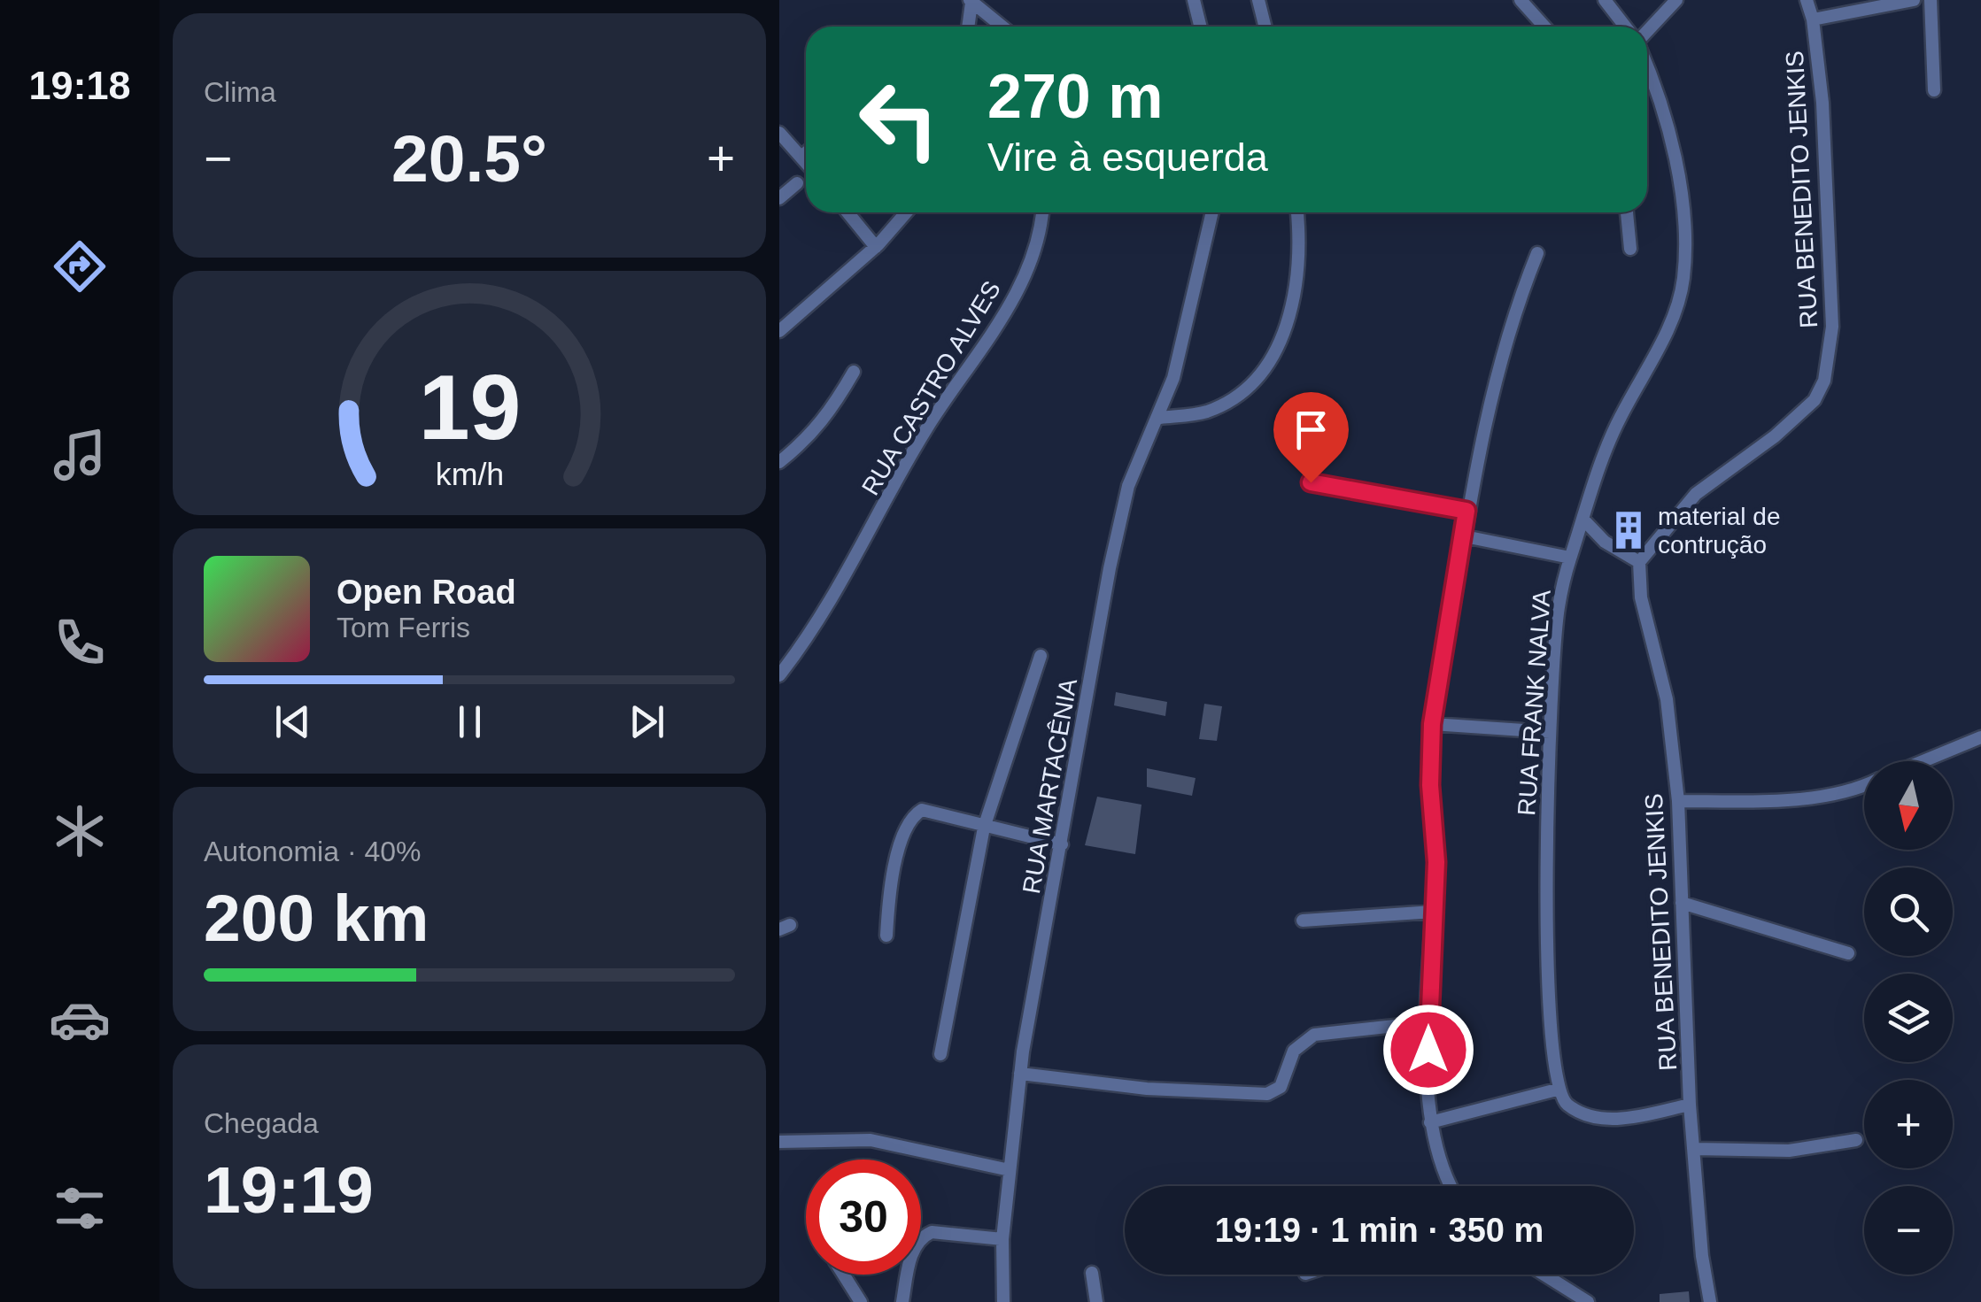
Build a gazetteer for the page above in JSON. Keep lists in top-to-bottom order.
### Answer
{
  "streets": {
    "street": [
      "RUA BENEDITO JENKIS",
      "RUA CASTRO ALVES",
      "RUA FRANK NALVA",
      "RUA MARTACÊNIA"
    ]
  },
  "places": {
    "building": ["material de contrução"]
  },
  "north": "bottom",
  "page": {
    "tabs": "19:18",
    "tile": [
      "Clima",
      ["Autonomia · 40%", "200 km"],
      ["Chegada", "19:19"]
    ],
    "turn": ["270 m", "Vire à esquerda"],
    "heat": ["−", "20.5°", "+"],
    "song": ["Open Road", "Tom Ferris"],
    "map_buttons": ["+", "−"],
    "limit": "30",
    "trip": "19:19 · 1 min · 350 m",
    "gauge": ["19", "km/h"]
  }
}
